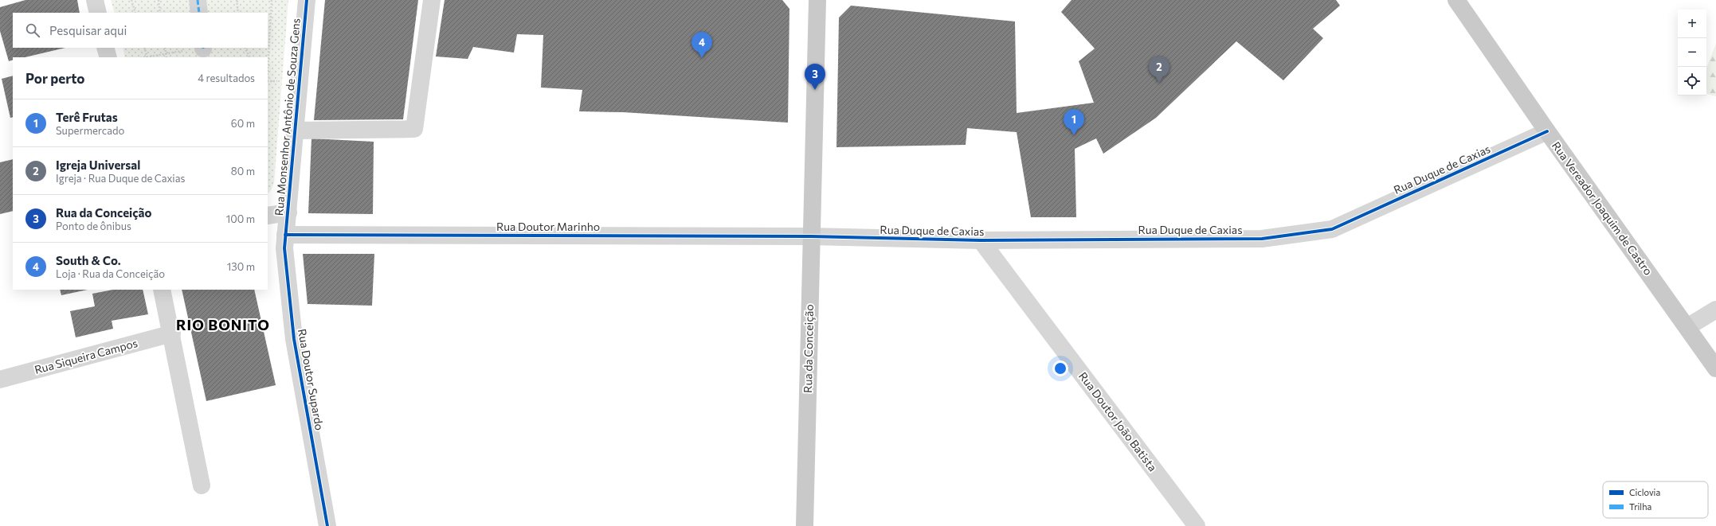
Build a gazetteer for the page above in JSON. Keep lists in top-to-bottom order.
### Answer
{
  "streets": {
    "main road": ["Rua Vereador Joaquim de Castro", "Rua da Conceição"],
    "street": [
      "Rua Monsenhor Antônio de Souza Gens",
      "Rua Duque de Caxias",
      "Rua Doutor Marinho",
      "Rua Siqueira Campos",
      "Rua Doutor Supardo",
      "Rua Doutor João Batista"
    ]
  },
  "crossings": [
    ["Rua Monsenhor Antônio de Souza Gens", "Rua Doutor Marinho"],
    ["Rua Monsenhor Antônio de Souza Gens", "Rua Doutor Supardo"],
    ["Rua Duque de Caxias", "Rua Vereador Joaquim de Castro"],
    ["Rua Duque de Caxias", "Rua Doutor Marinho"],
    ["Rua Duque de Caxias", "Rua da Conceição"],
    ["Rua Duque de Caxias", "Rua Doutor João Batista"],
    ["Rua Doutor Marinho", "Rua da Conceição"],
    ["Rua Doutor Marinho", "Rua Doutor Supardo"]
  ],
  "districts": ["RIO BONITO"],
  "legend": ["Ciclovia", "Trilha"],
  "page": {
    "map_buttons": ["+", "−"],
    "search": "Pesquisar aqui",
    "pins": [
      "4",
      "2",
      "3",
      "1"
    ],
    "heading": ["Por perto", "4 resultados"],
    "list": [
      {
        "mark": "1",
        "name": "Terê Frutas",
        "note": "Supermercado",
        "value": "60 m"
      },
      {
        "mark": "2",
        "name": "Igreja Universal",
        "note": "Igreja · Rua Duque de Caxias",
        "value": "80 m"
      },
      {
        "mark": "3",
        "name": "Rua da Conceição",
        "note": "Ponto de ônibus",
        "value": "100 m"
      },
      {
        "mark": "4",
        "name": "South & Co.",
        "note": "Loja · Rua da Conceição",
        "value": "130 m"
      }
    ]
  }
}
